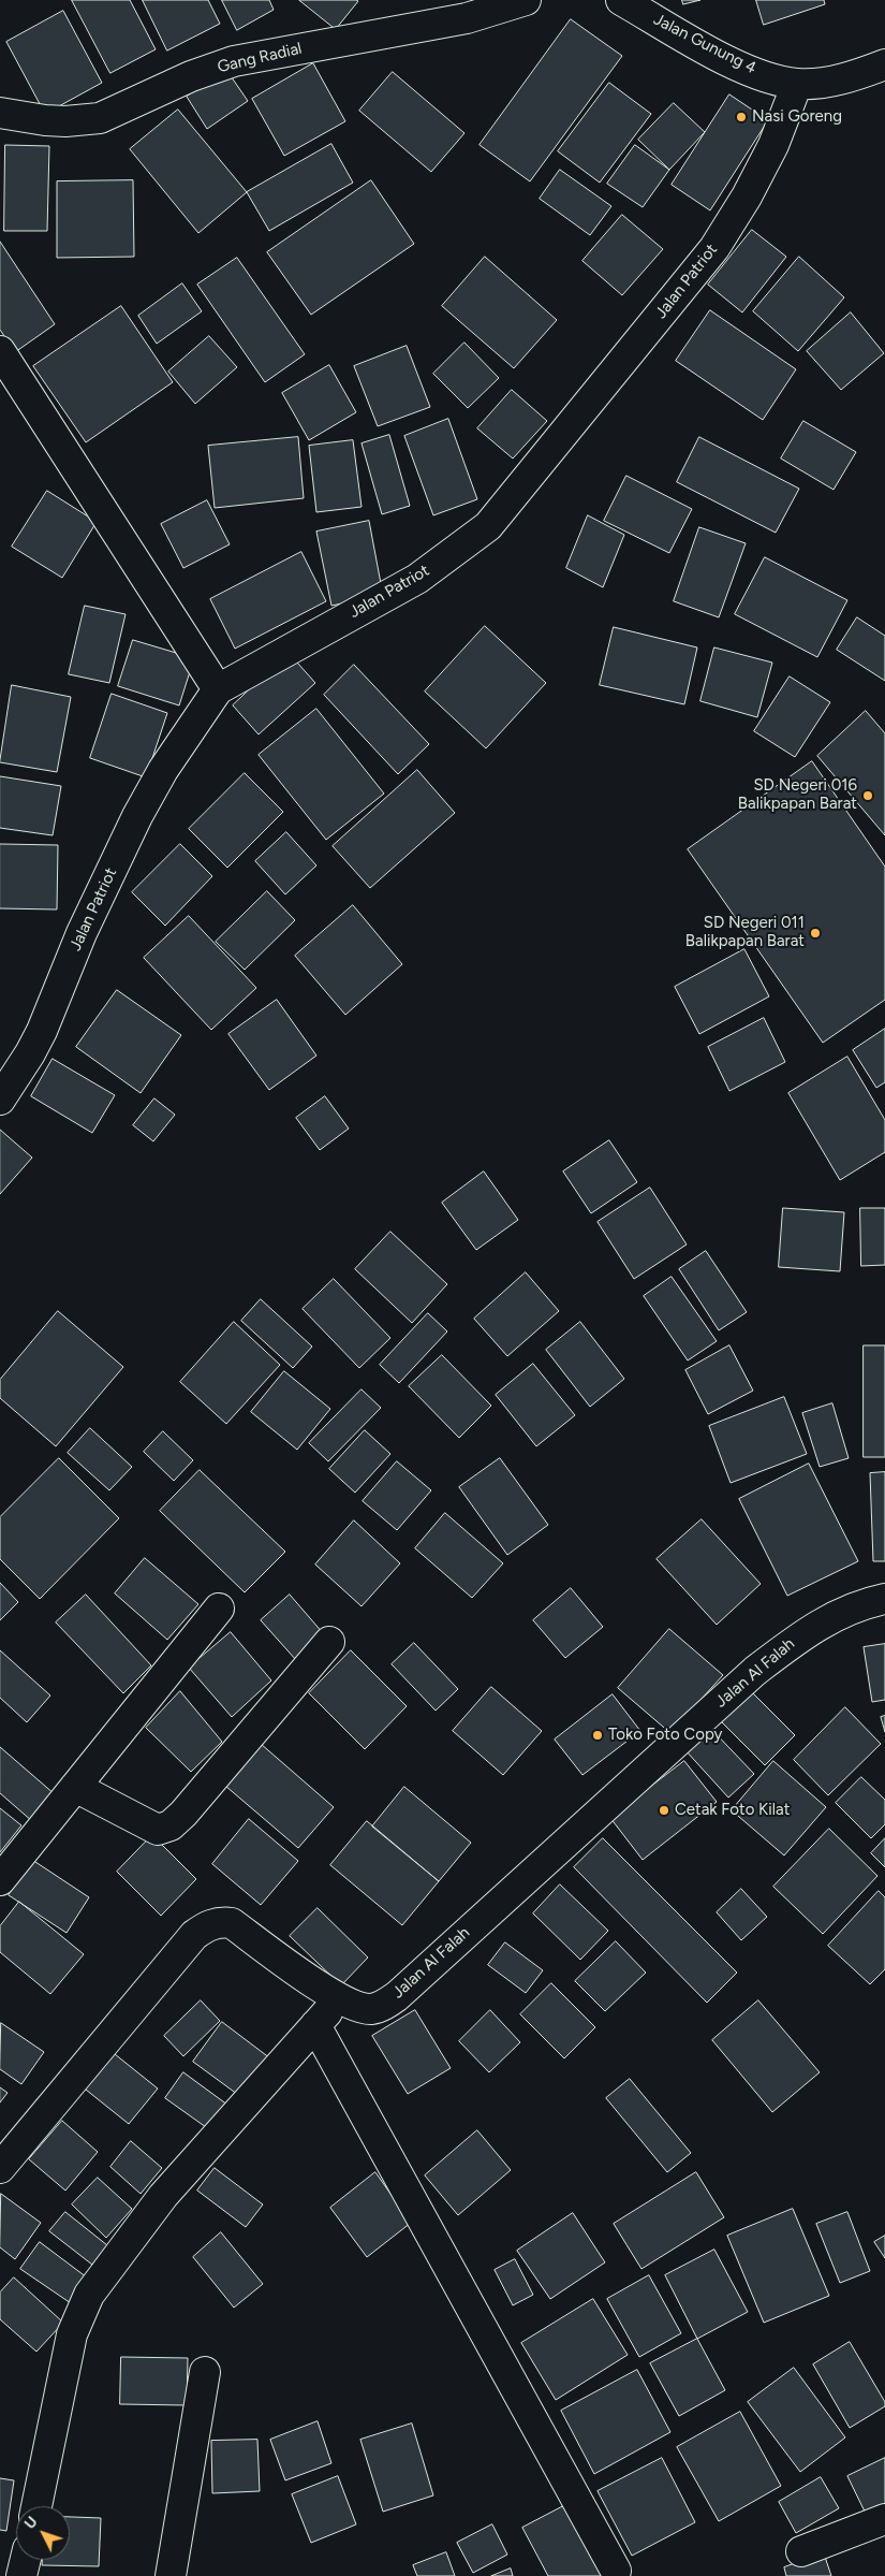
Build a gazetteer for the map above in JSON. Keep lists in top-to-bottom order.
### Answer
{
  "streets": {
    "street": [
      "Jalan Gunung 4",
      "Gang Radial",
      "Jalan Patriot",
      "Jalan Al Falah"
    ]
  },
  "crossings": [
    ["Jalan Gunung 4", "Jalan Patriot"]
  ],
  "places": [
    "Nasi Goreng",
    "SD Negeri 016 Balikpapan Barat",
    "SD Negeri 011 Balikpapan Barat",
    "Toko Foto Copy",
    "Cetak Foto Kilat"
  ],
  "north": "top left"
}
